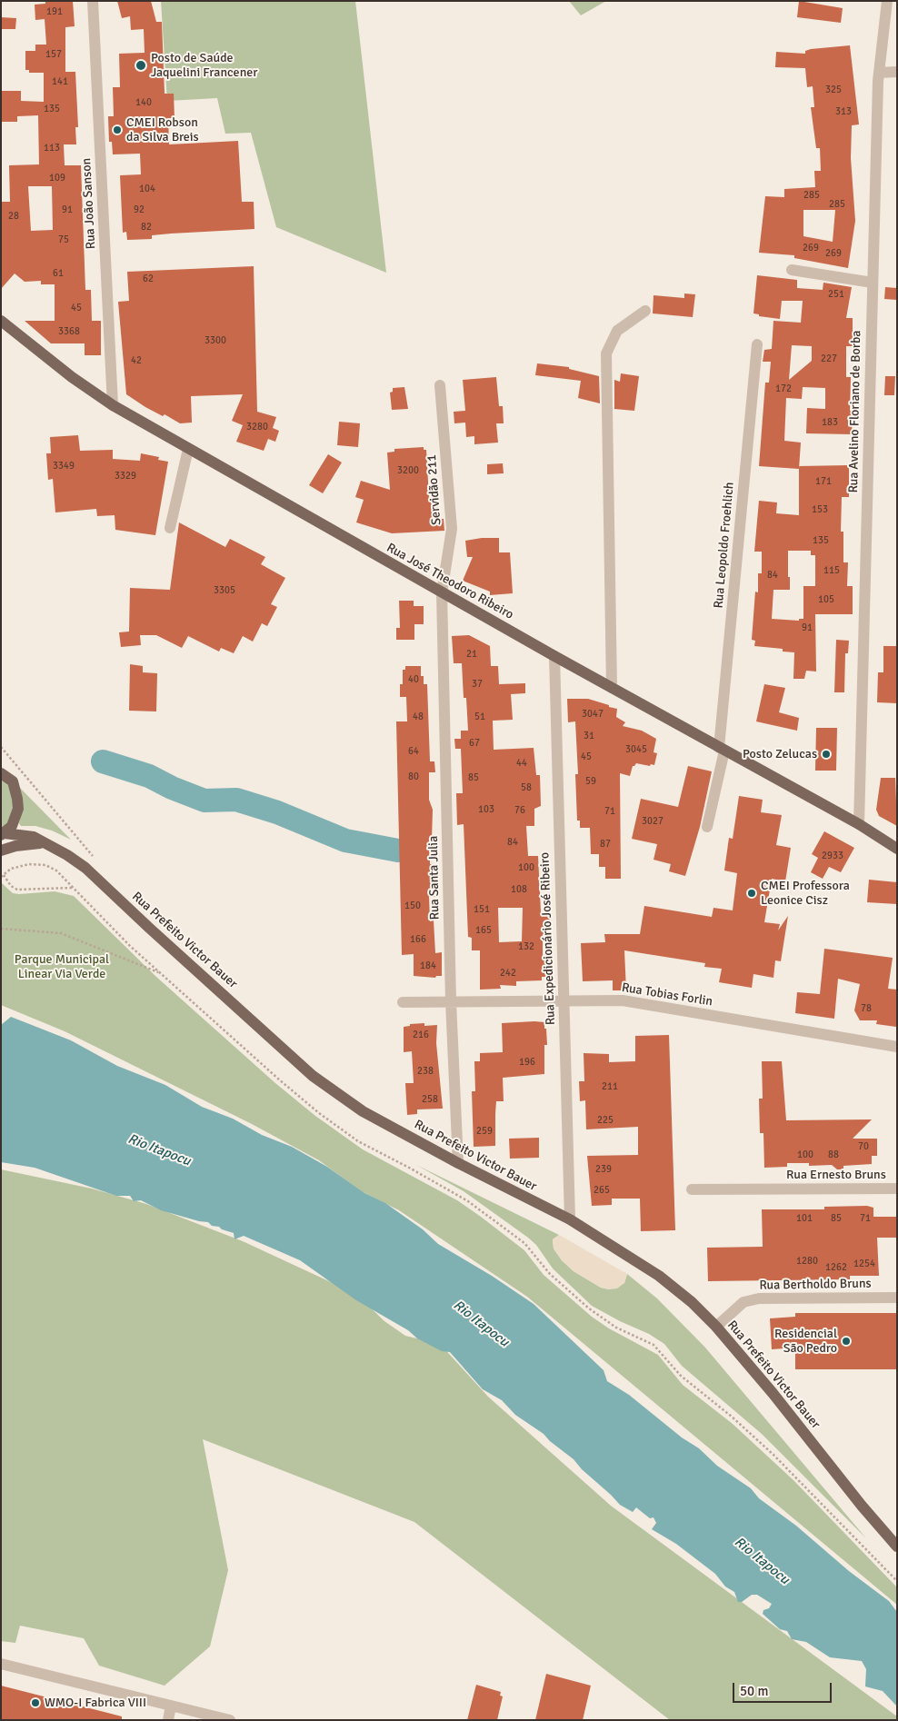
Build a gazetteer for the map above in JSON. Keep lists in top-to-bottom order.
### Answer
{
  "streets": {
    "main road": ["Rua José Theodoro Ribeiro", "Rua Prefeito Victor Bauer"],
    "street": [
      "Rua João Sanson",
      "Rua Avelino Floriano de Borba",
      "Servidão 211",
      "Rua Leopoldo Froehlich",
      "Rua Santa Julia",
      "Rua Expedicionário José Ribeiro",
      "Rua Tobias Forlin",
      "Rua Ernesto Bruns",
      "Rua Bertholdo Bruns"
    ]
  },
  "crossings": [
    ["Rua João Sanson", "Rua José Theodoro Ribeiro"],
    ["Rua Avelino Floriano de Borba", "Rua José Theodoro Ribeiro"],
    ["Servidão 211", "Rua José Theodoro Ribeiro"],
    ["Servidão 211", "Rua Santa Julia"],
    ["Rua Leopoldo Froehlich", "Rua José Theodoro Ribeiro"],
    ["Rua José Theodoro Ribeiro", "Rua Santa Julia"],
    ["Rua José Theodoro Ribeiro", "Rua Expedicionário José Ribeiro"],
    ["Rua Santa Julia", "Rua Prefeito Victor Bauer"],
    ["Rua Santa Julia", "Rua Tobias Forlin"],
    ["Rua Expedicionário José Ribeiro", "Rua Prefeito Victor Bauer"],
    ["Rua Expedicionário José Ribeiro", "Rua Tobias Forlin"],
    ["Rua Prefeito Victor Bauer", "Rua Bertholdo Bruns"]
  ],
  "water": ["Rio Itapocu"],
  "parks": ["Parque Municipal Linear Via Verde"],
  "places": [
    "Posto de Saúde Jaquelini Francener",
    "CMEI Robson da Silva Breis",
    "Posto Zelucas",
    "CMEI Professora Leonice Cisz",
    "Residencial São Pedro",
    "WMO-I Fabrica VIII"
  ],
  "house_numbers": [
    "191",
    "157",
    "141",
    "325",
    "140",
    "135",
    "313",
    "113",
    "109",
    "104",
    "285",
    "285",
    "91",
    "92",
    "28",
    "82",
    "75",
    "269",
    "269",
    "61",
    "62",
    "251",
    "45",
    "3368",
    "3300",
    "227",
    "42",
    "172",
    "183",
    "3280",
    "3349",
    "3200",
    "3329",
    "171",
    "153",
    "135",
    "115",
    "84",
    "3305",
    "105",
    "91",
    "21",
    "40",
    "37",
    "3047",
    "48",
    "51",
    "31",
    "67",
    "3045",
    "64",
    "45",
    "44",
    "80",
    "85",
    "59",
    "58",
    "103",
    "76",
    "71",
    "3027",
    "84",
    "87",
    "2933",
    "100",
    "108",
    "150",
    "151",
    "165",
    "166",
    "132",
    "184",
    "242",
    "78",
    "216",
    "196",
    "238",
    "211",
    "258",
    "225",
    "259",
    "70",
    "100",
    "88",
    "239",
    "265",
    "101",
    "85",
    "71",
    "1280",
    "1254",
    "1262"
  ],
  "scale_bar": "50 m"
}
